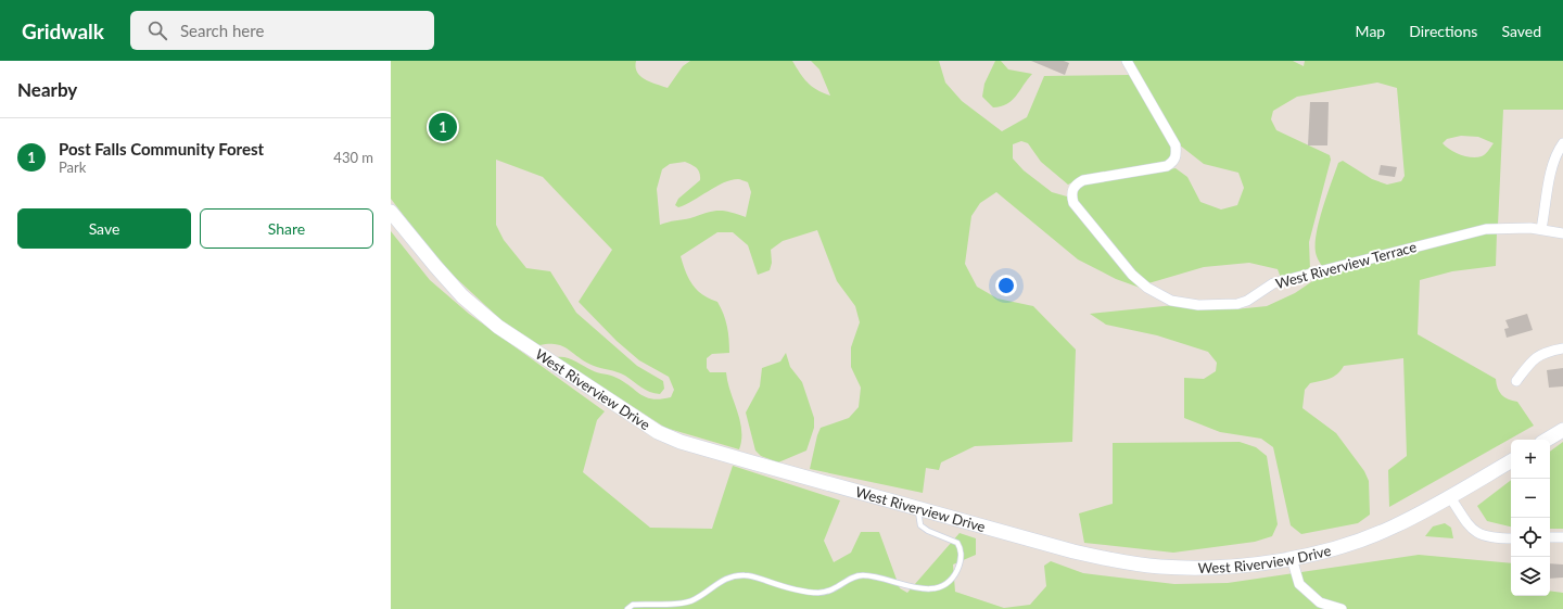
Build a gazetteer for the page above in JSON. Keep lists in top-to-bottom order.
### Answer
{
  "streets": {
    "street": ["West Riverview Terrace", "West Riverview Drive"]
  },
  "page": {
    "header": "Gridwalk",
    "search": "Search here",
    "nav": ["Map", "Directions", "Saved"],
    "heading": "Nearby",
    "pins": "1",
    "list": [
      {
        "mark": "1",
        "name": "Post Falls Community Forest",
        "note": "Park",
        "value": "430 m"
      }
    ],
    "buttons": ["Save", "Share"],
    "map_buttons": ["+", "−"]
  }
}
